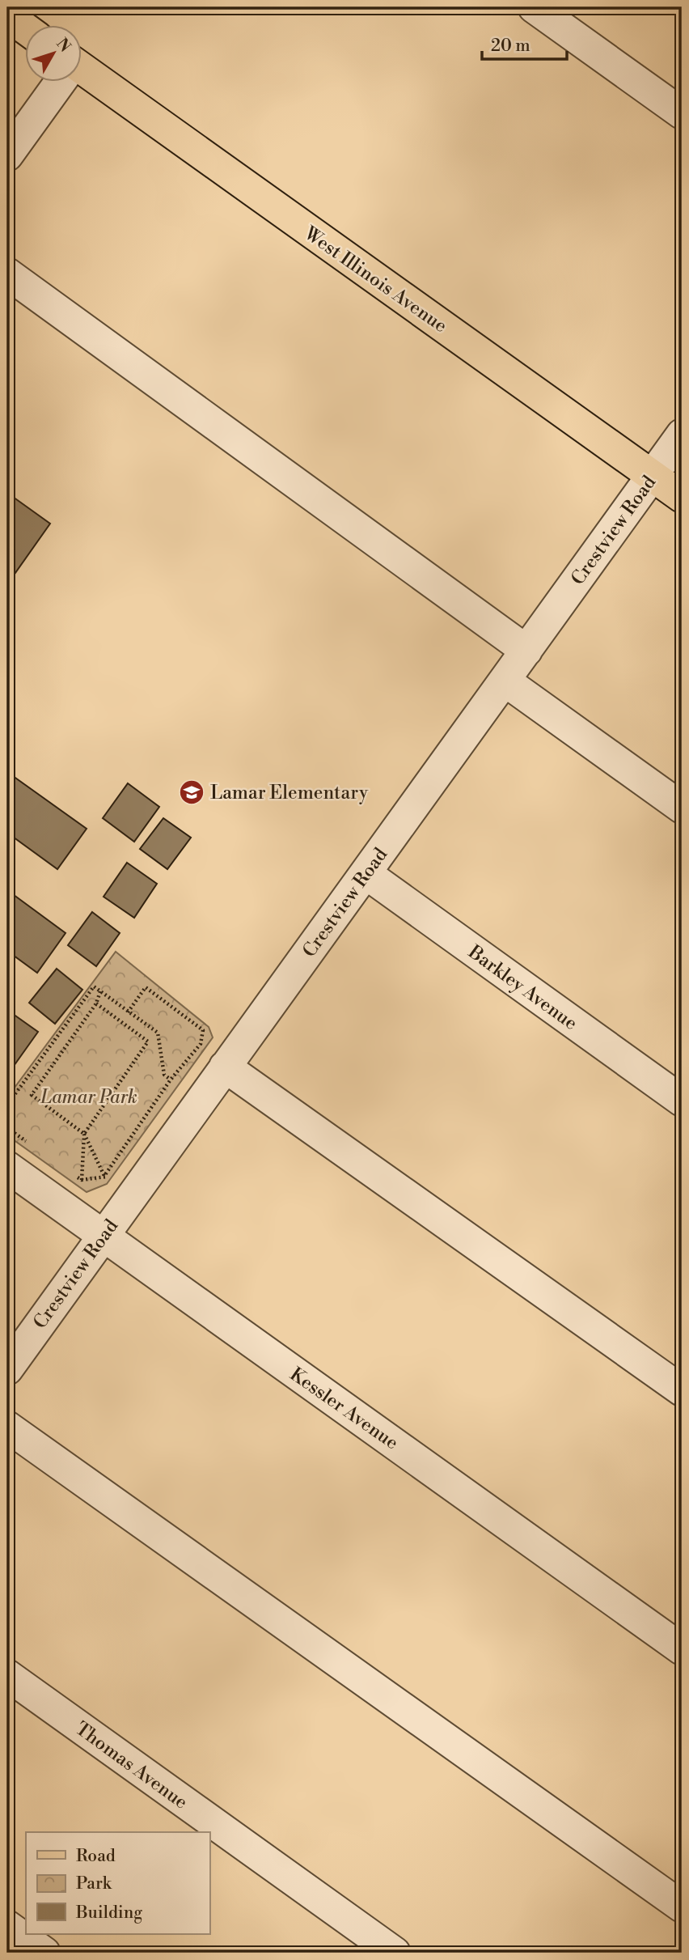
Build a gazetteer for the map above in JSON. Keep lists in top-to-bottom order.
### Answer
{
  "streets": {
    "main road": ["West Illinois Avenue"],
    "street": [
      "Crestview Road",
      "Barkley Avenue",
      "Kessler Avenue",
      "Thomas Avenue"
    ]
  },
  "crossings": [
    ["West Illinois Avenue", "Crestview Road"],
    ["Crestview Road", "Barkley Avenue"],
    ["Crestview Road", "Kessler Avenue"]
  ],
  "parks": ["Lamar Park"],
  "places": {
    "school or university": ["Lamar Elementary"]
  },
  "legend": ["Road", "Park", "Building"],
  "scale_bar": "20 m",
  "north": "top right"
}
